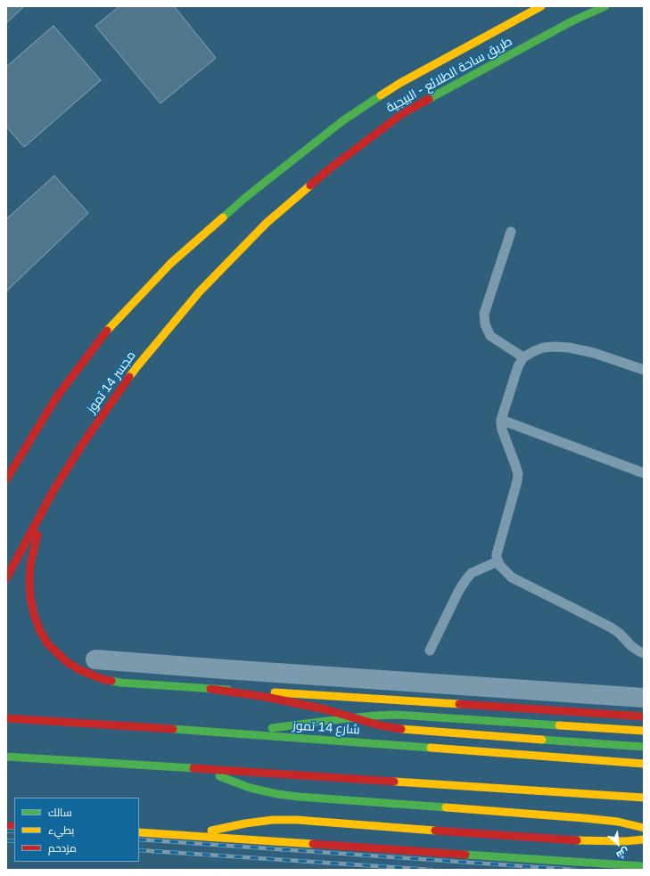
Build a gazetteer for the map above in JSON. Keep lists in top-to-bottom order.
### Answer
{
  "streets": {
    "main road": ["طريق ساحة الطلائع - البيجية", "مجسر 14 تموز", "شارع 14 تموز"]
  },
  "crossings": [
    ["طريق ساحة الطلائع - البيجية", "مجسر 14 تموز"]
  ],
  "legend": ["سالك", "بطيء", "مزدحم"],
  "north": "bottom right"
}
